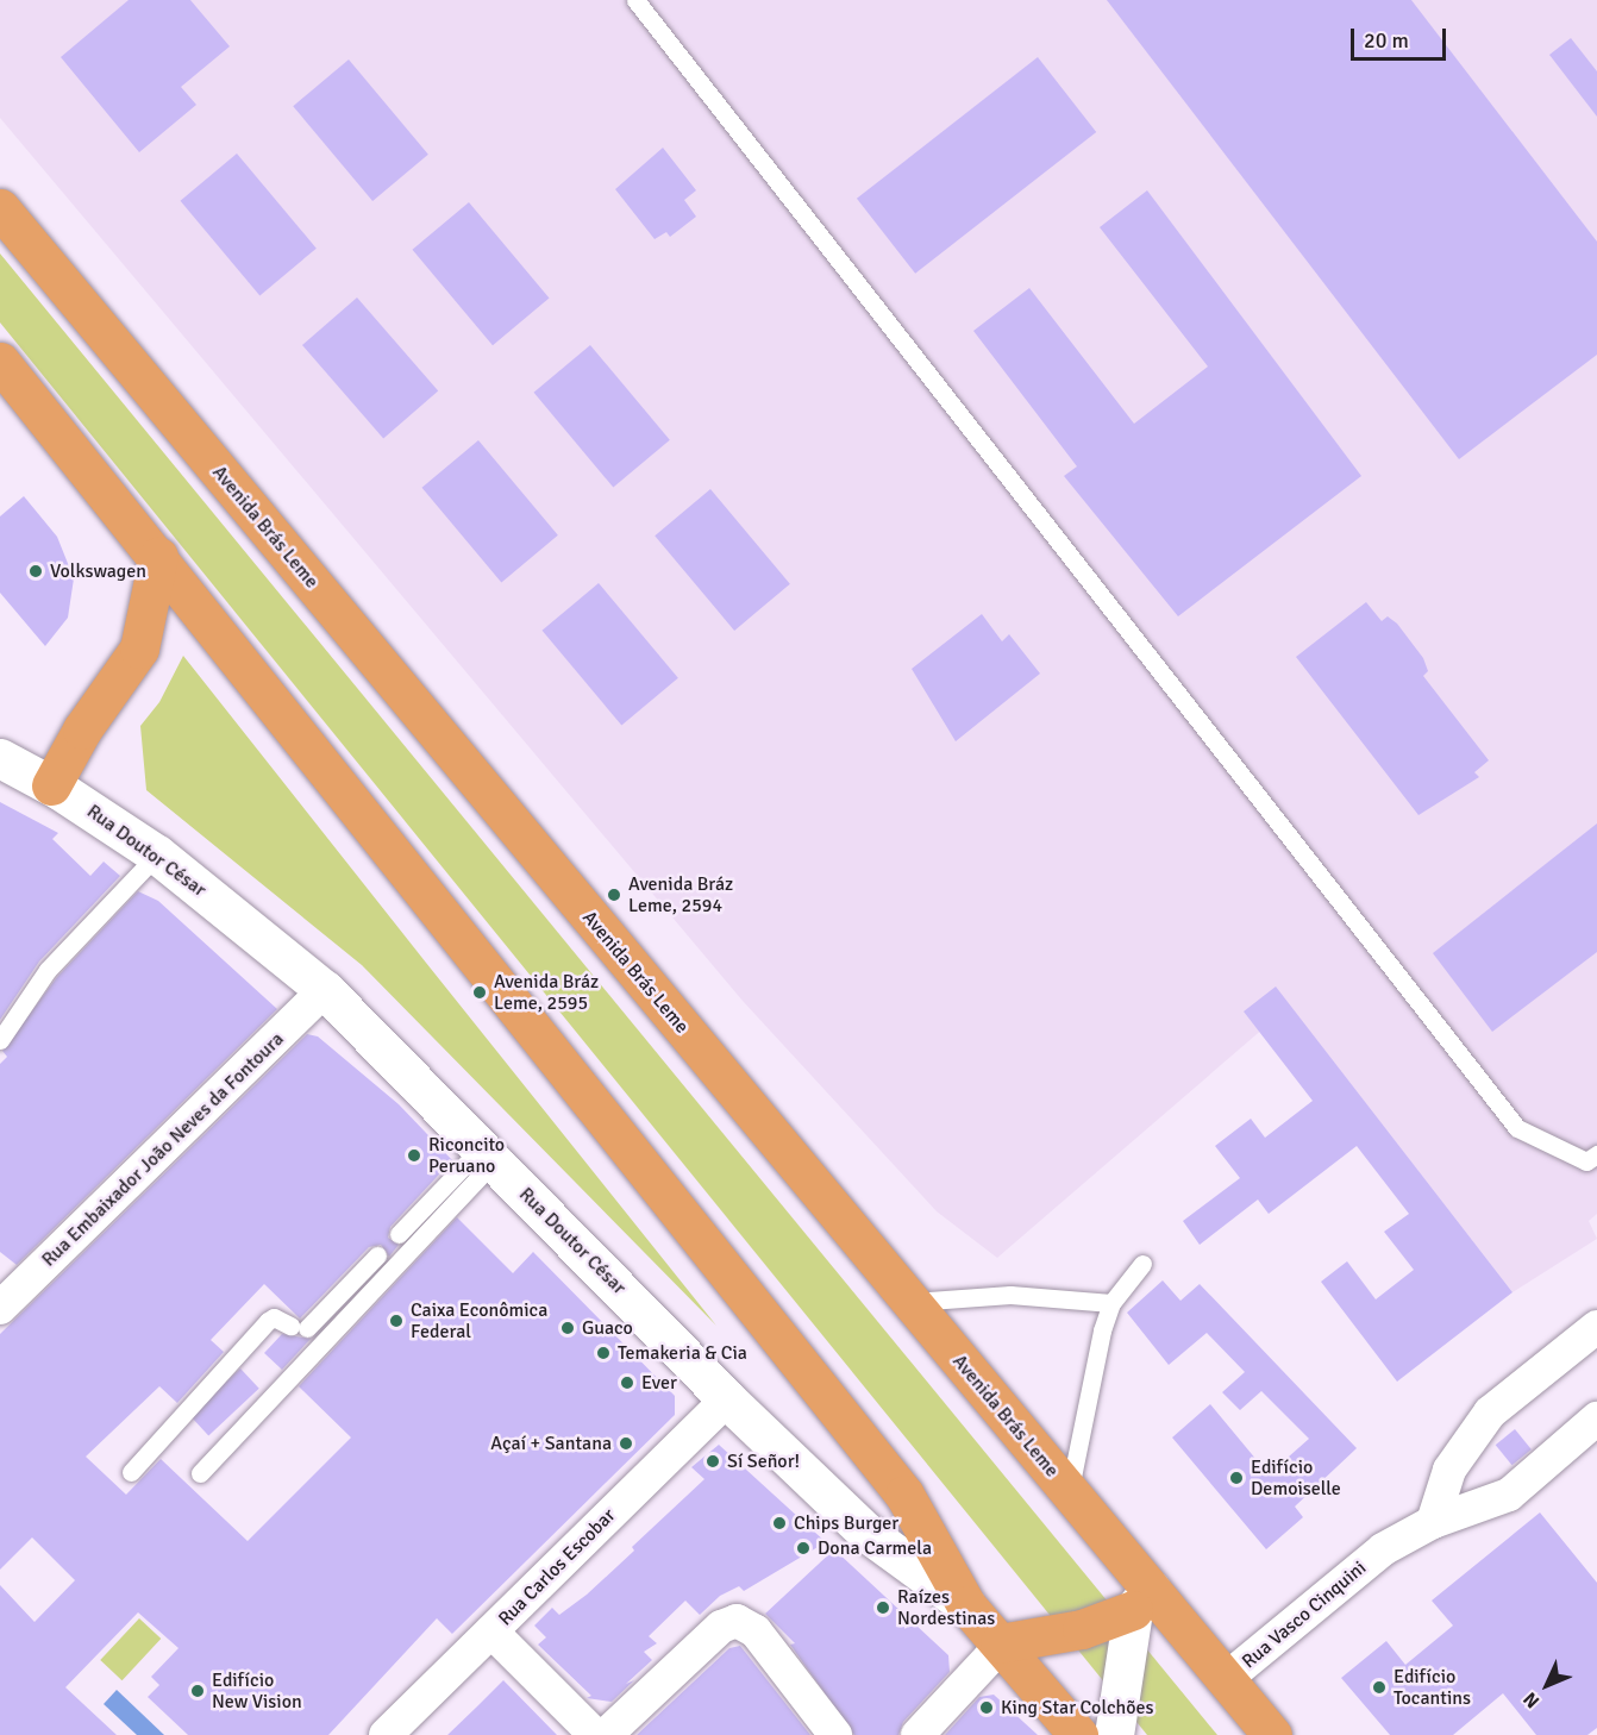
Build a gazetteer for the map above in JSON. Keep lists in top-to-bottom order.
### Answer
{
  "streets": {
    "main road": ["Avenida Brás Leme"],
    "street": [
      "Rua Doutor César",
      "Rua Embaixador João Neves da Fontoura",
      "Rua Carlos Escobar",
      "Rua Vasco Cinquini"
    ]
  },
  "crossings": [
    ["Avenida Brás Leme", "Rua Vasco Cinquini"],
    ["Rua Doutor César", "Rua Embaixador João Neves da Fontoura"],
    ["Rua Doutor César", "Rua Carlos Escobar"]
  ],
  "places": [
    "Volkswagen",
    "Avenida Bráz Leme, 2594",
    "Avenida Bráz Leme, 2595",
    "Riconcito Peruano",
    "Caixa Econômica Federal",
    "Guaco",
    "Temakeria & Cia",
    "Ever",
    "Açaí + Santana",
    "Sí Señor!",
    "Edifício Demoiselle",
    "Chips Burger",
    "Dona Carmela",
    "Raízes Nordestinas",
    "Edifício Tocantins",
    "Edifício New Vision",
    "King Star Colchões"
  ],
  "scale_bar": "20 m",
  "north": "bottom left"
}
